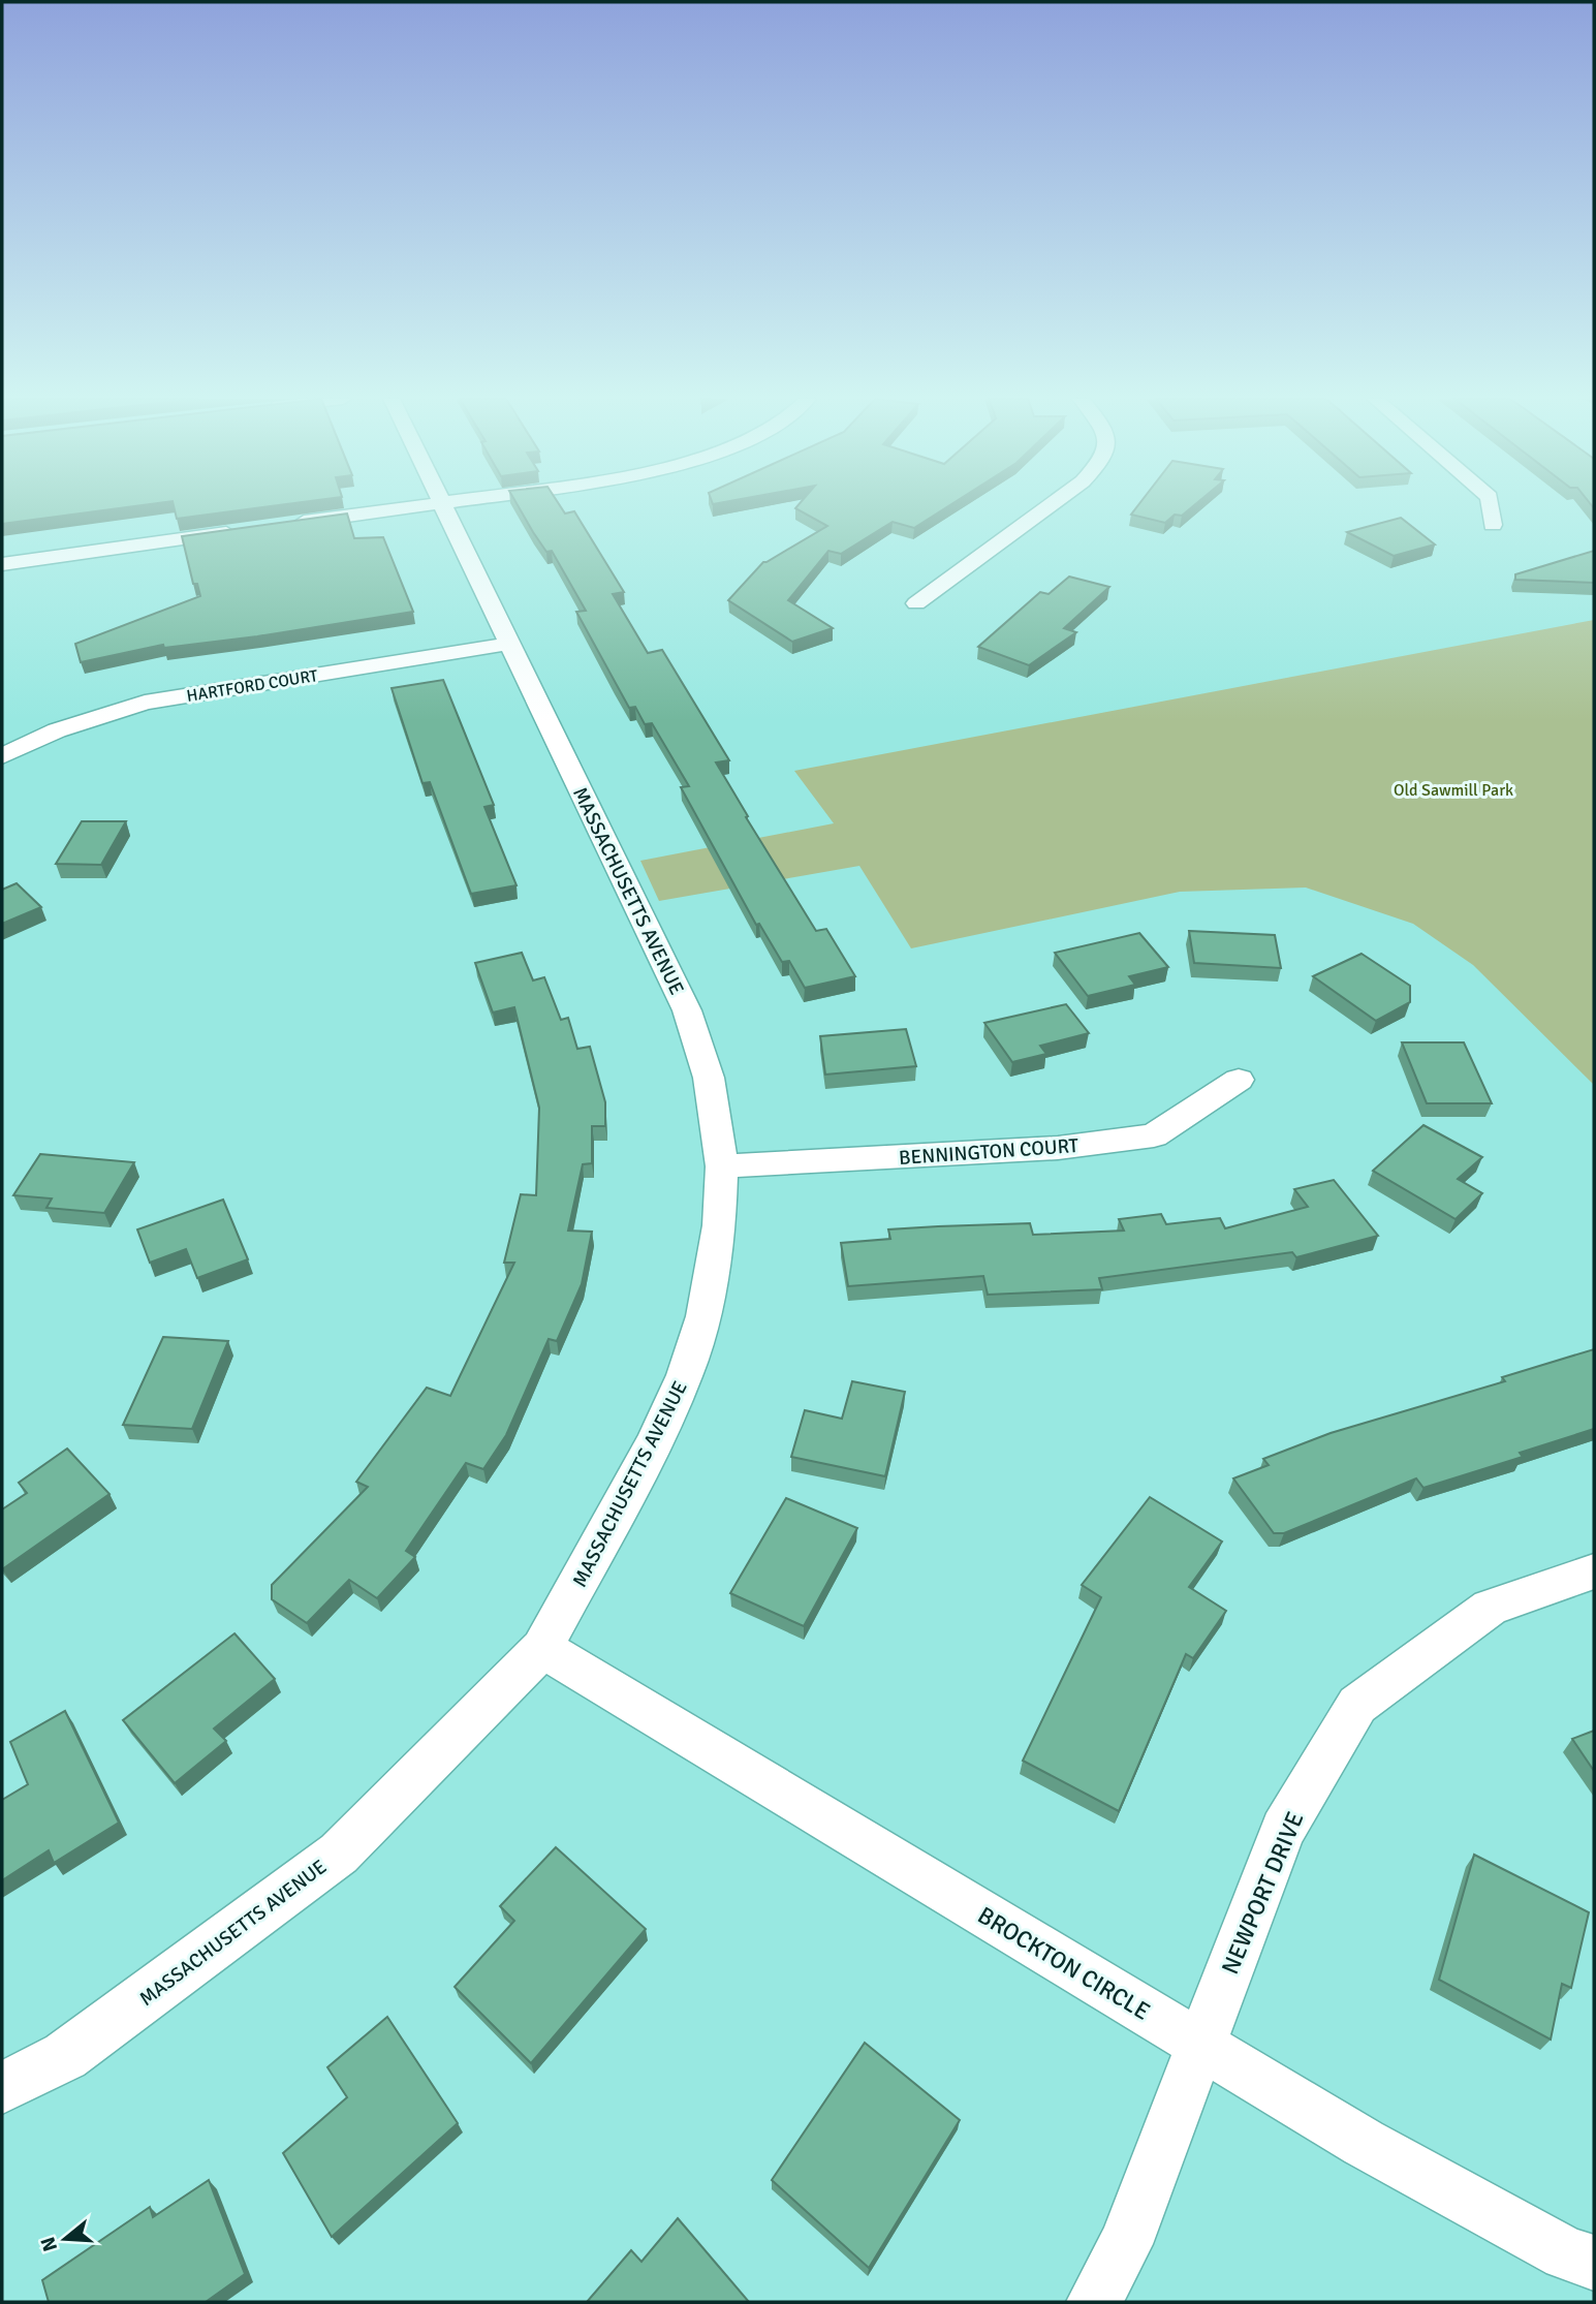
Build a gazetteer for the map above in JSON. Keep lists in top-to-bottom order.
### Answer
{
  "streets": {
    "street": [
      "HARTFORD COURT",
      "MASSACHUSETTS AVENUE",
      "BENNINGTON COURT",
      "NEWPORT DRIVE",
      "BROCKTON CIRCLE"
    ]
  },
  "crossings": [
    ["HARTFORD COURT", "MASSACHUSETTS AVENUE"],
    ["MASSACHUSETTS AVENUE", "BENNINGTON COURT"],
    ["MASSACHUSETTS AVENUE", "BROCKTON CIRCLE"],
    ["NEWPORT DRIVE", "BROCKTON CIRCLE"]
  ],
  "parks": ["Old Sawmill Park"],
  "north": "left"
}
